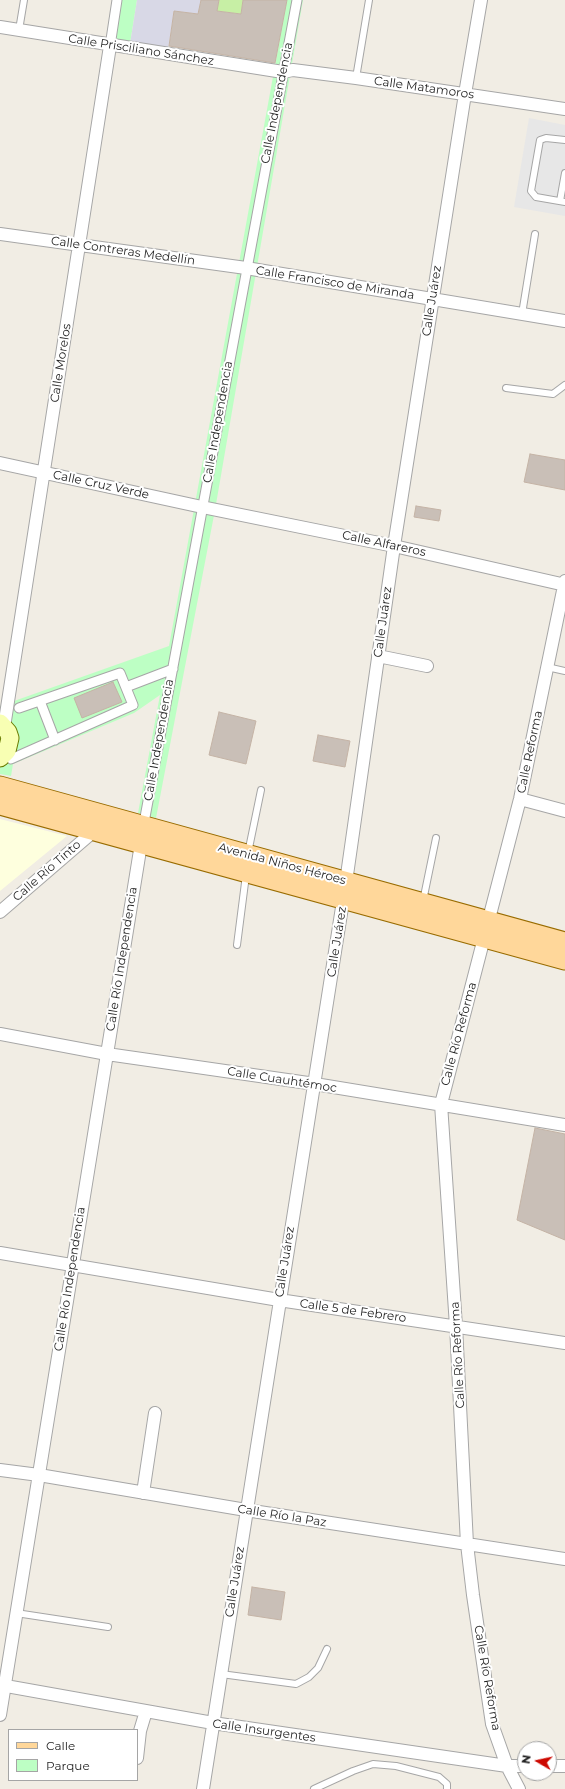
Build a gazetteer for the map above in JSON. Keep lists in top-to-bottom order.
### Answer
{
  "streets": {
    "main road": ["Avenida Niños Héroes"],
    "street": [
      "Calle Prisciliano Sánchez",
      "Calle Matamoros",
      "Calle Independencia",
      "Calle Contreras Medellín",
      "Calle Francisco de Miranda",
      "Calle Juárez",
      "Calle Morelos",
      "Calle Cruz Verde",
      "Calle Alfareros",
      "Calle Reforma",
      "Calle Río Tinto",
      "Calle Río Independencia",
      "Calle Río Reforma",
      "Calle Cuauhtémoc",
      "Calle 5 de Febrero",
      "Calle Río la Paz",
      "Calle Insurgentes"
    ]
  },
  "crossings": [
    ["Calle Prisciliano Sánchez", "Calle Matamoros"],
    ["Calle Prisciliano Sánchez", "Calle Independencia"],
    ["Calle Prisciliano Sánchez", "Calle Morelos"],
    ["Calle Matamoros", "Calle Independencia"],
    ["Calle Matamoros", "Calle Juárez"],
    ["Calle Independencia", "Calle Contreras Medellín"],
    ["Calle Independencia", "Calle Francisco de Miranda"],
    ["Calle Independencia", "Calle Cruz Verde"],
    ["Calle Independencia", "Calle Alfareros"],
    ["Calle Independencia", "Avenida Niños Héroes"],
    ["Calle Independencia", "Calle Río Independencia"],
    ["Calle Contreras Medellín", "Calle Francisco de Miranda"],
    ["Calle Contreras Medellín", "Calle Morelos"],
    ["Calle Francisco de Miranda", "Calle Juárez"],
    ["Calle Juárez", "Calle Alfareros"],
    ["Calle Juárez", "Avenida Niños Héroes"],
    ["Calle Juárez", "Calle Cuauhtémoc"],
    ["Calle Juárez", "Calle 5 de Febrero"],
    ["Calle Juárez", "Calle Río la Paz"],
    ["Calle Juárez", "Calle Insurgentes"],
    ["Calle Morelos", "Calle Cruz Verde"],
    ["Calle Cruz Verde", "Calle Alfareros"],
    ["Calle Alfareros", "Calle Reforma"],
    ["Calle Reforma", "Avenida Niños Héroes"],
    ["Calle Reforma", "Calle Río Reforma"],
    ["Avenida Niños Héroes", "Calle Río Tinto"],
    ["Avenida Niños Héroes", "Calle Río Independencia"],
    ["Avenida Niños Héroes", "Calle Río Reforma"],
    ["Calle Río Independencia", "Calle Cuauhtémoc"],
    ["Calle Río Independencia", "Calle 5 de Febrero"],
    ["Calle Río Independencia", "Calle Río la Paz"],
    ["Calle Río Independencia", "Calle Insurgentes"],
    ["Calle Río Reforma", "Calle Cuauhtémoc"],
    ["Calle Río Reforma", "Calle 5 de Febrero"],
    ["Calle Río Reforma", "Calle Río la Paz"],
    ["Calle Río Reforma", "Calle Insurgentes"]
  ],
  "legend": ["Calle", "Parque"],
  "north": "left"
}
